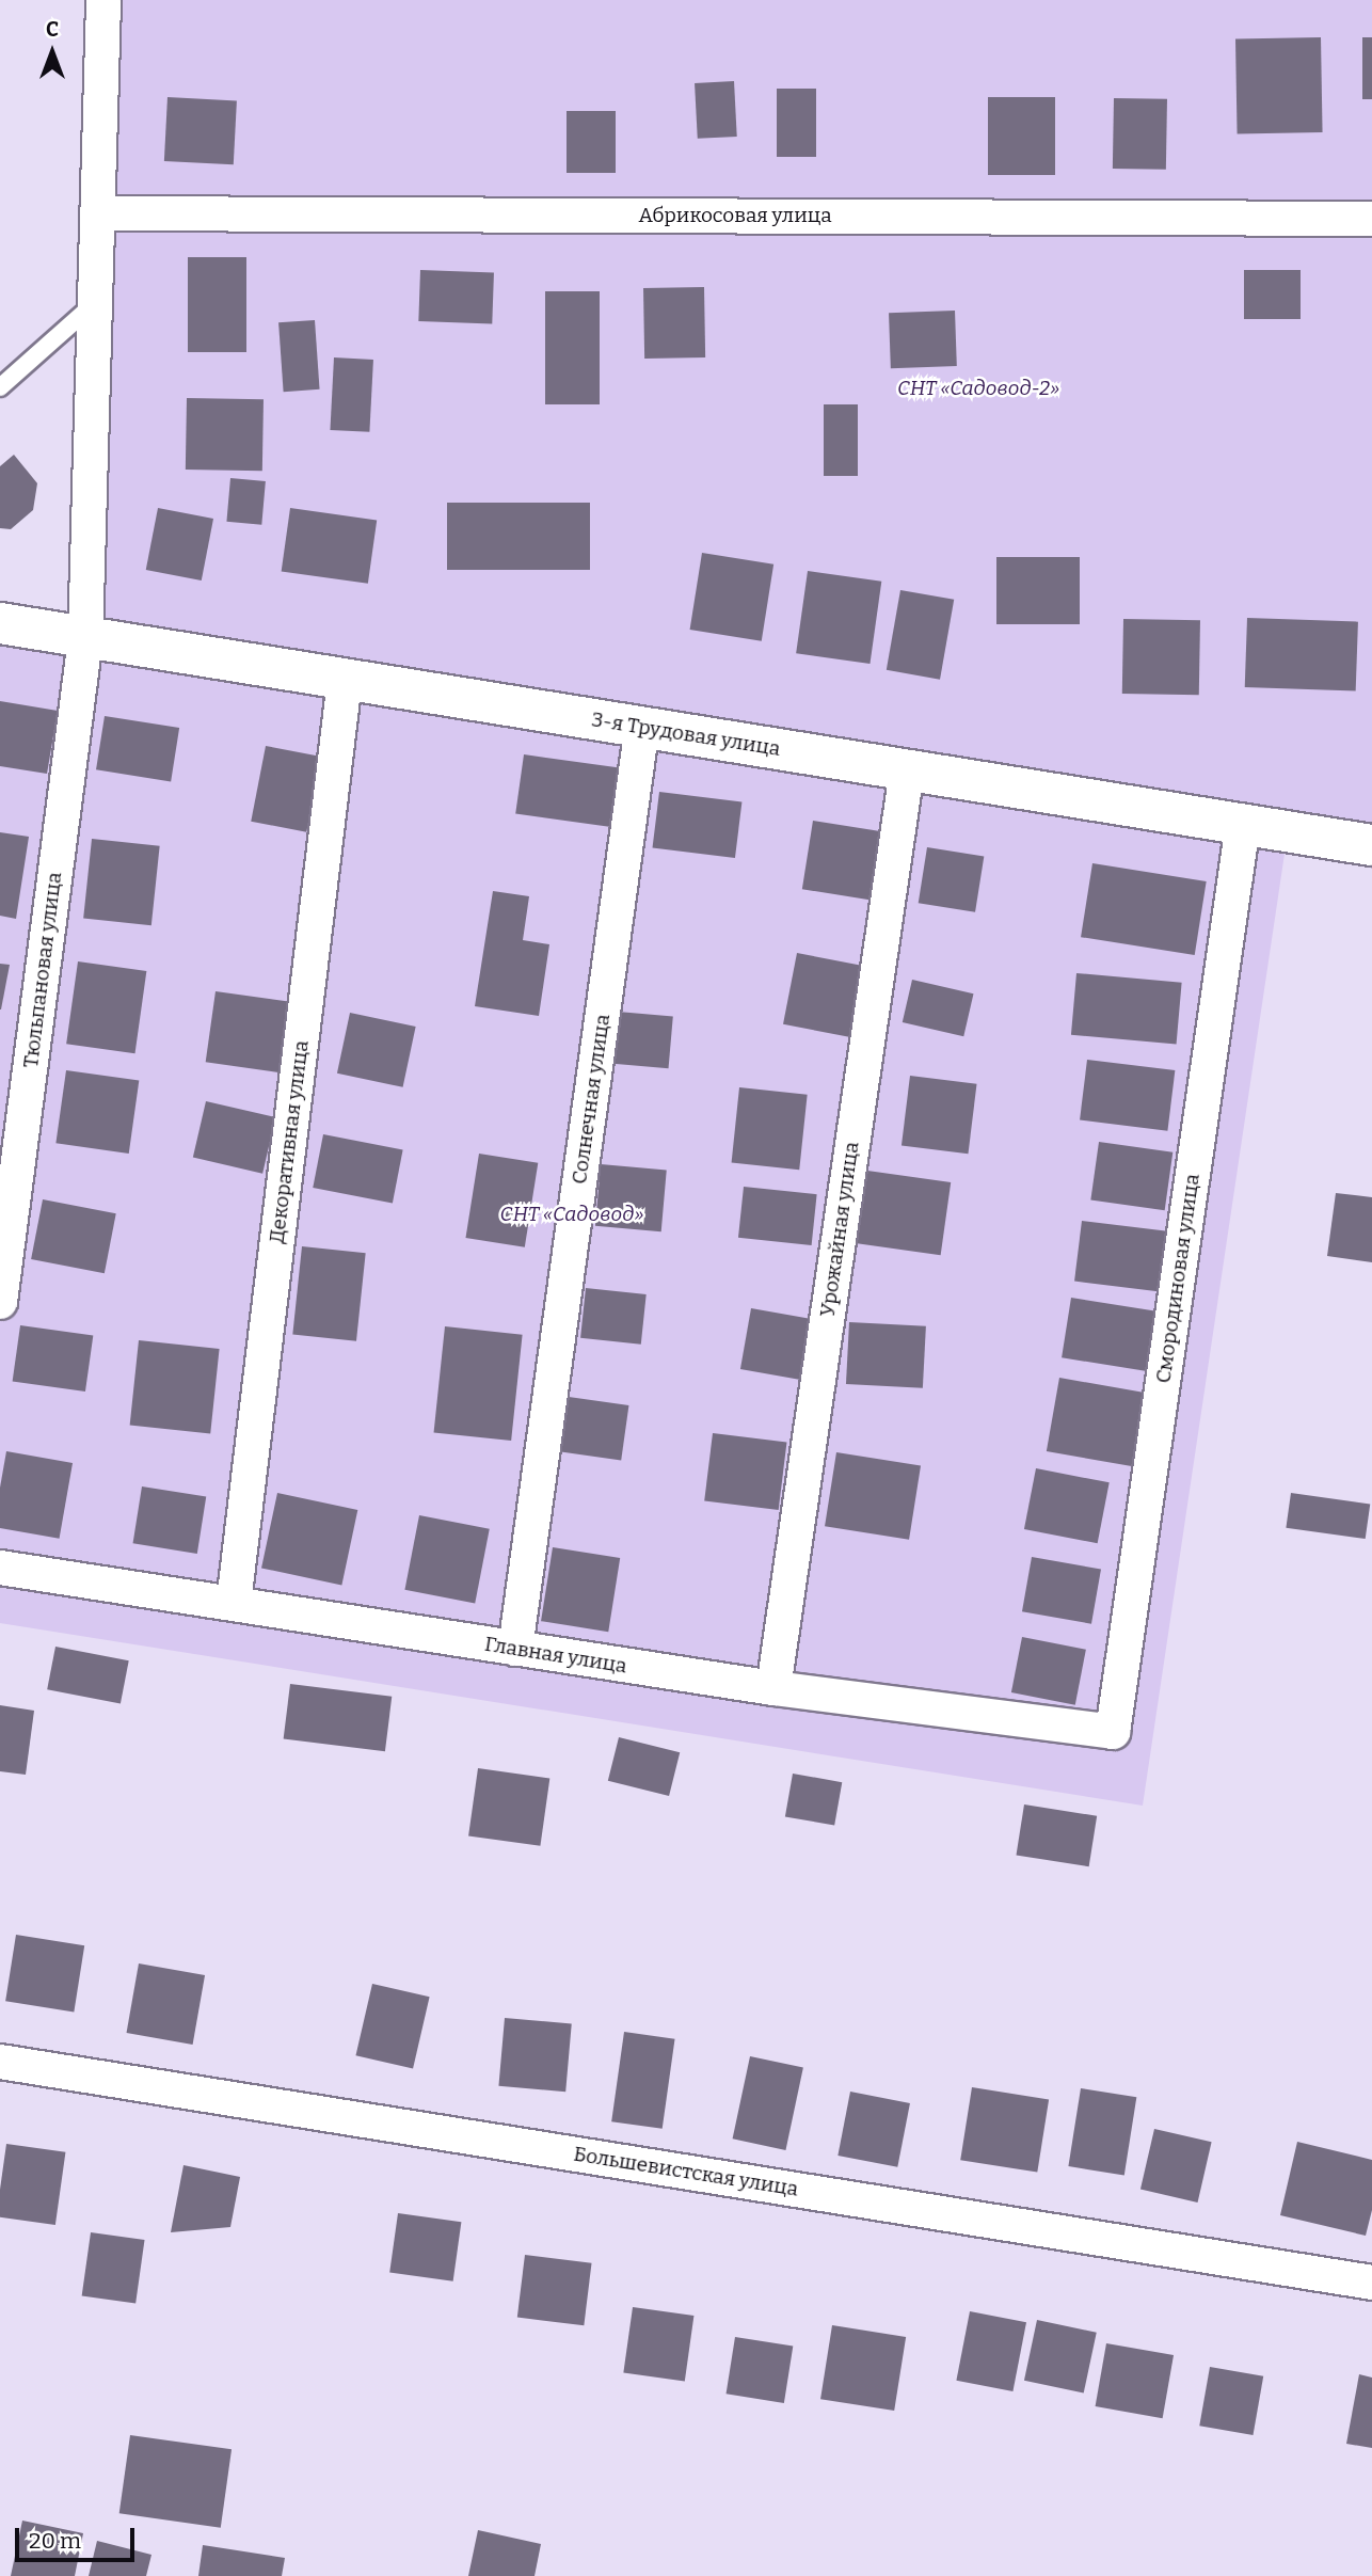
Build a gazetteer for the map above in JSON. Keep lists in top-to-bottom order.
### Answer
{
  "streets": {
    "street": [
      "Абрикосовая улица",
      "3-я Трудовая улица",
      "Тюльпановая улица",
      "Солнечная улица",
      "Декоративная улица",
      "Урожайная улица",
      "Смородиновая улица",
      "Главная улица",
      "Большевистская улица"
    ]
  },
  "crossings": [
    ["Абрикосовая улица", "Тюльпановая улица"],
    ["3-я Трудовая улица", "Тюльпановая улица"],
    ["3-я Трудовая улица", "Солнечная улица"],
    ["3-я Трудовая улица", "Декоративная улица"],
    ["3-я Трудовая улица", "Урожайная улица"],
    ["3-я Трудовая улица", "Смородиновая улица"],
    ["Солнечная улица", "Главная улица"],
    ["Декоративная улица", "Главная улица"],
    ["Урожайная улица", "Главная улица"],
    ["Смородиновая улица", "Главная улица"]
  ],
  "parks": ["СНТ «Садовод-2»", "СНТ «Садовод»"],
  "scale_bar": "20 m",
  "north": "top"
}
